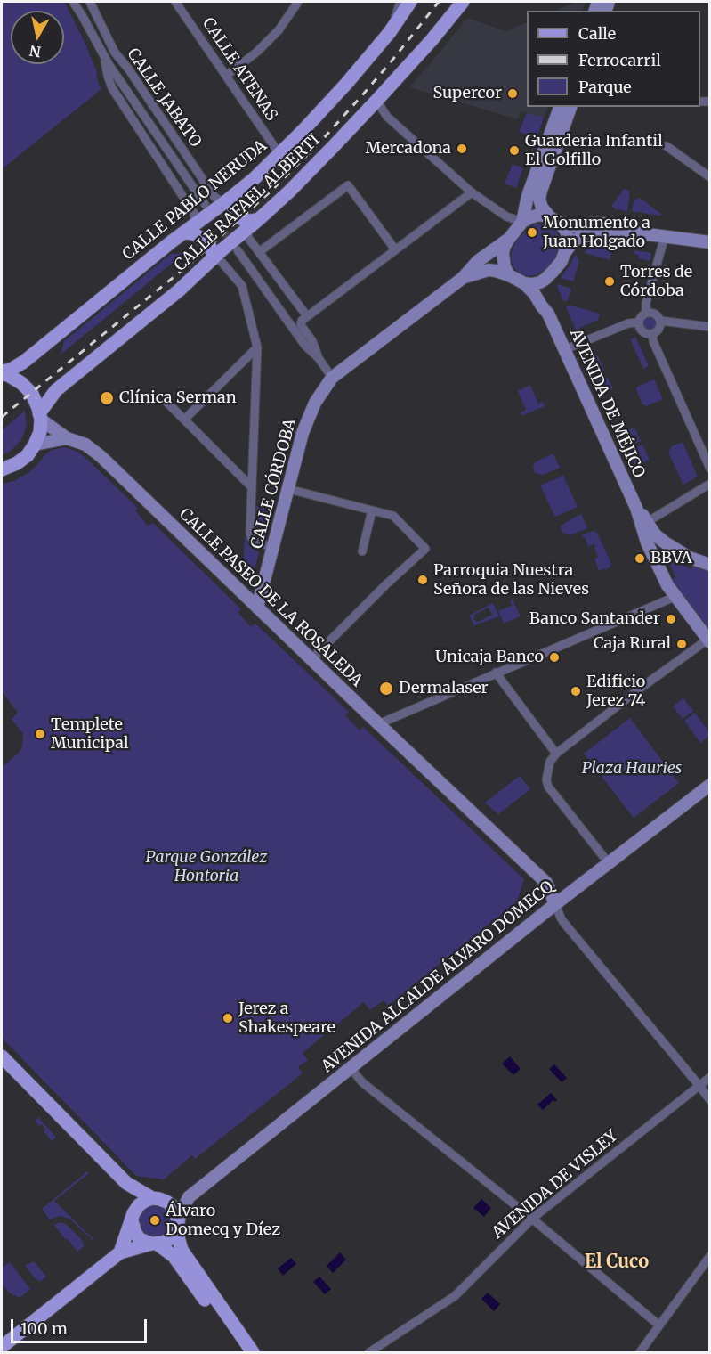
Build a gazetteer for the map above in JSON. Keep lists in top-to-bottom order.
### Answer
{
  "streets": {
    "main road": [
      "CALLE PABLO NERUDA",
      "CALLE RAFAEL ALBERTI",
      "AVENIDA DE MÉJICO",
      "CALLE CÓRDOBA",
      "CALLE PASEO DE LA ROSALEDA",
      "AVENIDA ALCALDE ÁLVARO DOMECQ"
    ],
    "street": ["CALLE ATENAS", "CALLE JABATO", "AVENIDA DE VISLEY"]
  },
  "crossings": [
    ["CALLE ATENAS", "CALLE PABLO NERUDA"],
    ["CALLE JABATO", "CALLE PABLO NERUDA"],
    ["CALLE RAFAEL ALBERTI", "CALLE PASEO DE LA ROSALEDA"],
    ["AVENIDA DE MÉJICO", "CALLE CÓRDOBA"],
    ["CALLE CÓRDOBA", "CALLE PASEO DE LA ROSALEDA"],
    ["CALLE PASEO DE LA ROSALEDA", "AVENIDA ALCALDE ÁLVARO DOMECQ"]
  ],
  "districts": ["El Cuco"],
  "parks": ["Plaza Hauries", "Parque González Hontoria"],
  "places": [
    "Supercor",
    "Mercadona",
    "Guarderia Infantil El Golfillo",
    "Monumento a Juan Holgado",
    "Torres de Córdoba",
    "Clínica Serman",
    "BBVA",
    "Parroquia Nuestra Señora de las Nieves",
    "Banco Santander",
    "Caja Rural",
    "Unicaja Banco",
    "Dermalaser",
    "Edificio Jerez 74",
    "Templete Municipal",
    "Jerez a Shakespeare",
    "Álvaro Domecq y Díez"
  ],
  "legend": ["Calle", "Ferrocarril", "Parque"],
  "scale_bar": "100 m",
  "north": "bottom"
}
